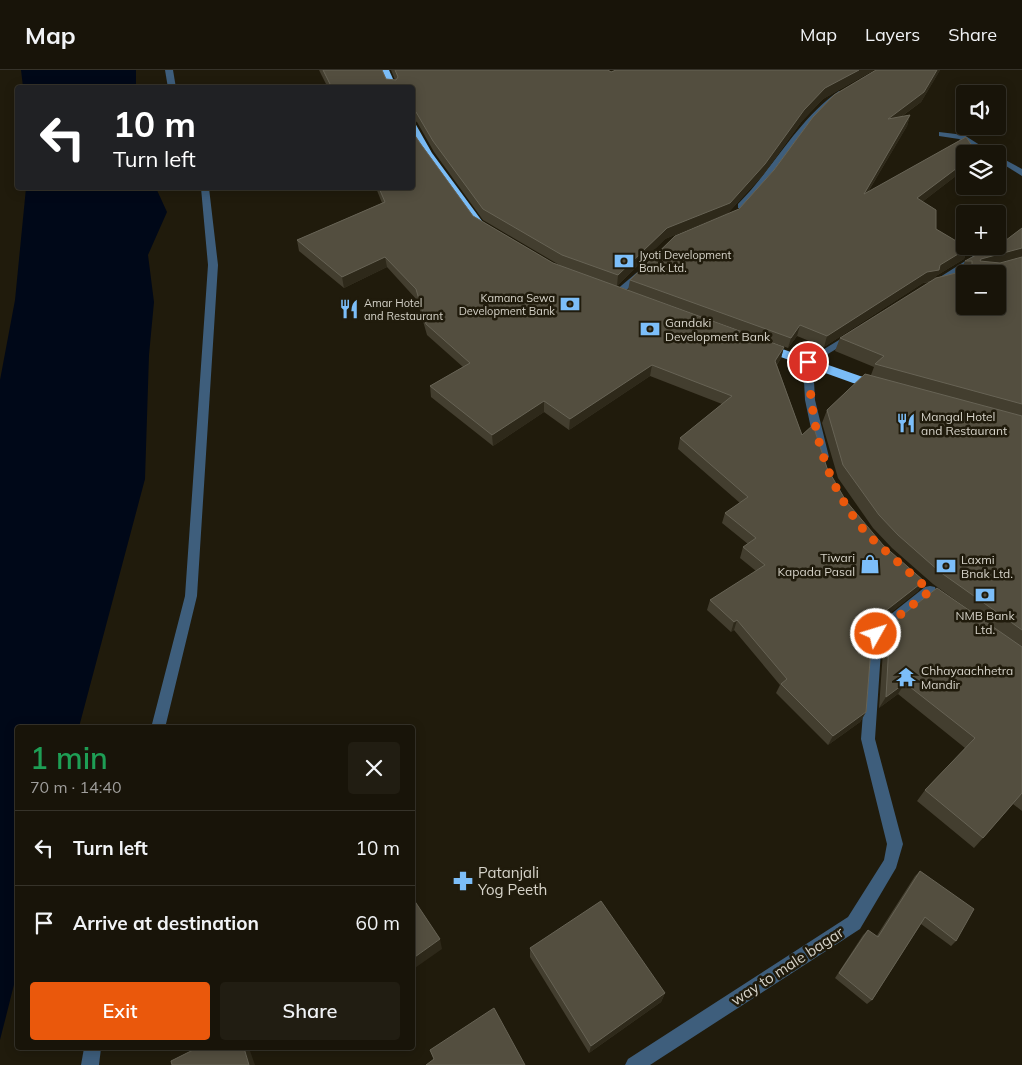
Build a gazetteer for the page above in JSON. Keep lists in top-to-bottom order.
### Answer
{
  "streets": {
    "street": ["way to male bagar"]
  },
  "places": {
    "bank": [
      "Jyoti Development Bank Ltd.",
      "Kamana Sewa Development Bank",
      "Gandaki Development Bank",
      "Laxmi Bnak Ltd.",
      "NMB Bank Ltd."
    ],
    "restaurant": ["Amar Hotel and Restaurant", "Mangal Hotel and Restaurant"],
    "shop": ["Tiwari Kapada Pasal"],
    "temple": ["Chhayaachhetra Mandir"],
    "pharmacy": ["Patanjali Yog Peeth"]
  },
  "page": {
    "header": "Map",
    "nav": ["Map", "Layers", "Share"],
    "map_buttons": ["+", "−"],
    "turn": ["10 m", "Turn left"],
    "heading": ["1 min", "70 m · 14:40"],
    "list": [
      {
        "name": "Turn left",
        "value": "10 m"
      },
      {
        "name": "Arrive at destination",
        "value": "60 m"
      }
    ],
    "buttons": ["Exit", "Share"]
  }
}
